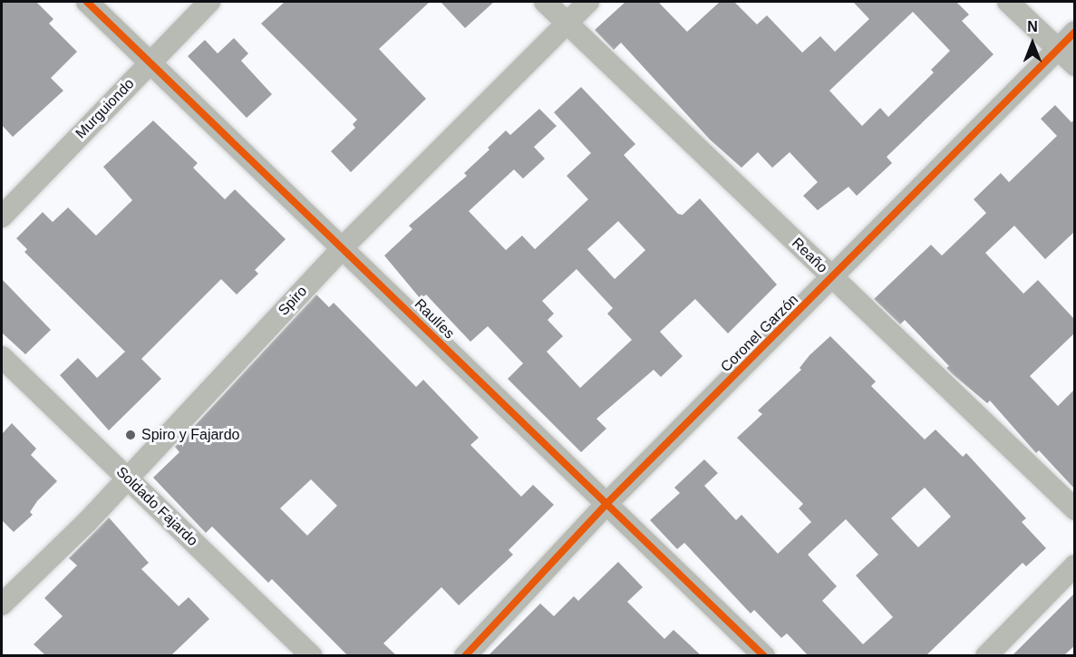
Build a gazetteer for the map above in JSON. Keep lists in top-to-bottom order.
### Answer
{
  "streets": {
    "street": [
      "Murguiondo",
      "Reaño",
      "Spiro",
      "Raulíes",
      "Coronel Garzón",
      "Soldado Fajardo"
    ]
  },
  "crossings": [
    ["Murguiondo", "Raulíes"],
    ["Reaño", "Spiro"],
    ["Reaño", "Coronel Garzón"],
    ["Spiro", "Raulíes"],
    ["Spiro", "Soldado Fajardo"],
    ["Raulíes", "Coronel Garzón"]
  ],
  "places": ["Spiro y Fajardo"],
  "north": "top"
}
